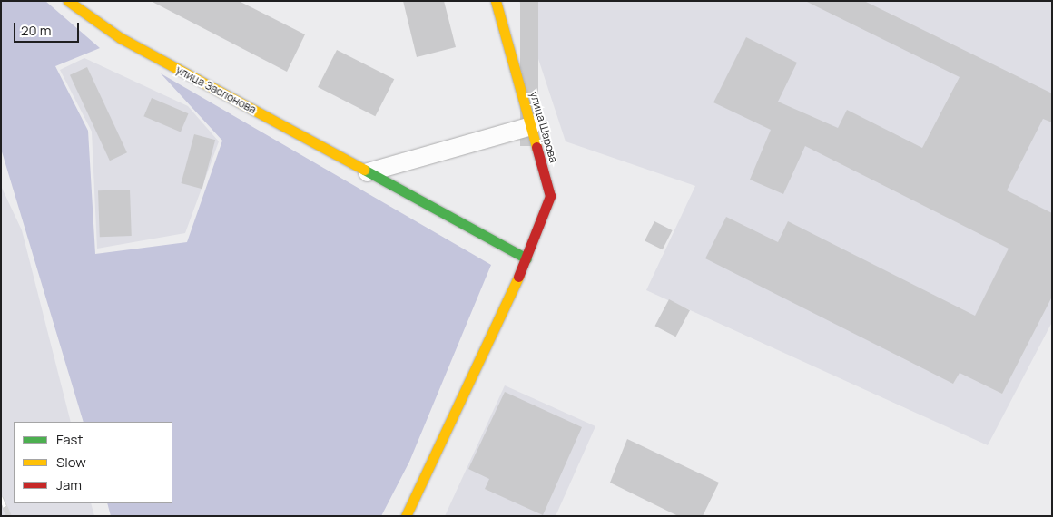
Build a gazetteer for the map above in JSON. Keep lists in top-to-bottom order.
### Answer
{
  "streets": {
    "street": ["улица Заслонова", "улица Шарова"]
  },
  "crossings": [
    ["улица Заслонова", "улица Шарова"]
  ],
  "legend": ["Fast", "Slow", "Jam"],
  "scale_bar": "20 m"
}
